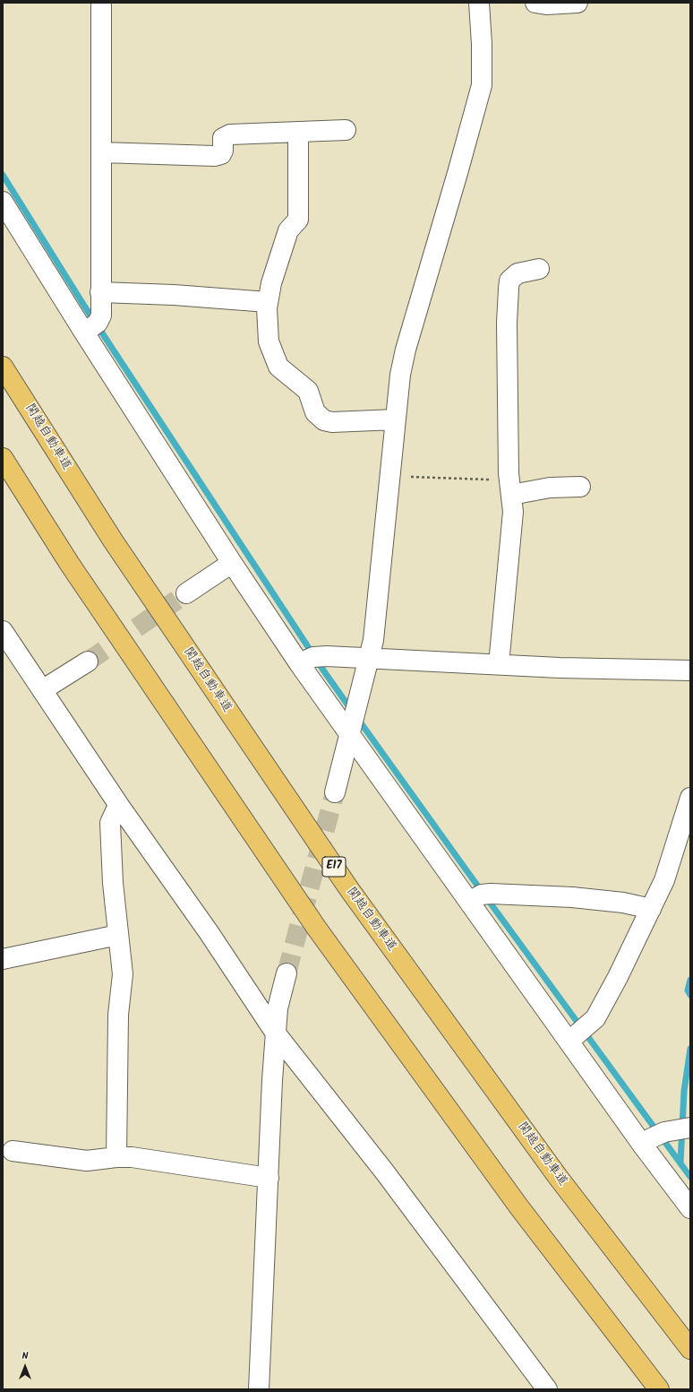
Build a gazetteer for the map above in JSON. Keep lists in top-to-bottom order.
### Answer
{
  "streets": {
    "highway": ["関越自動車道", "E17"]
  },
  "north": "top"
}
